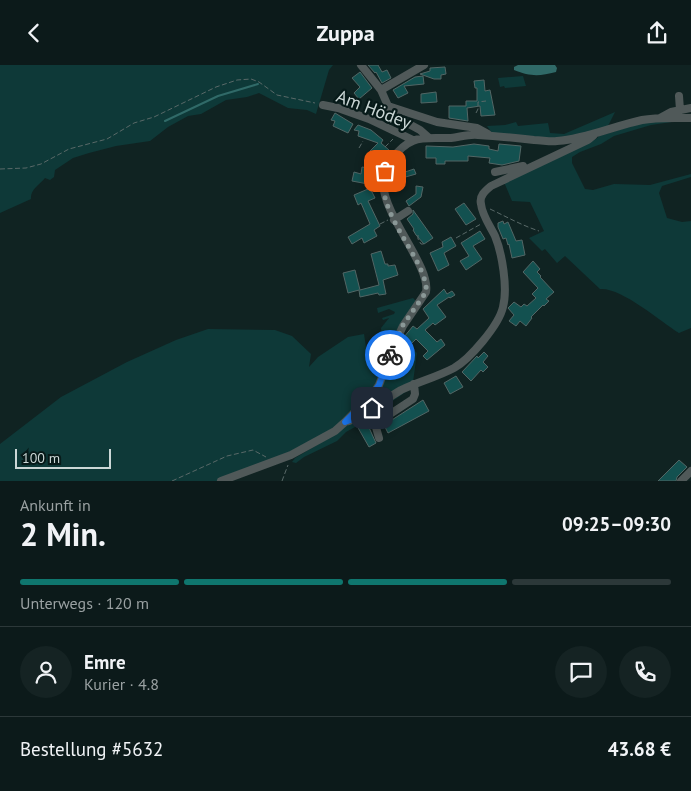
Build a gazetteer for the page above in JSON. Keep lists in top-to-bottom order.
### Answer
{
  "streets": {
    "street": ["Am Hödey"]
  },
  "scale_bar": "100 m",
  "page": {
    "header": "Zuppa",
    "scale": "100 m",
    "heading": ["2 Min.", "Ankunft in", "09:25–09:30"],
    "panel": [
      "Emre",
      "Kurier · 4.8",
      "Bestellung #5632",
      "43.68 €"
    ],
    "bar": "Unterwegs · 120 m"
  }
}
